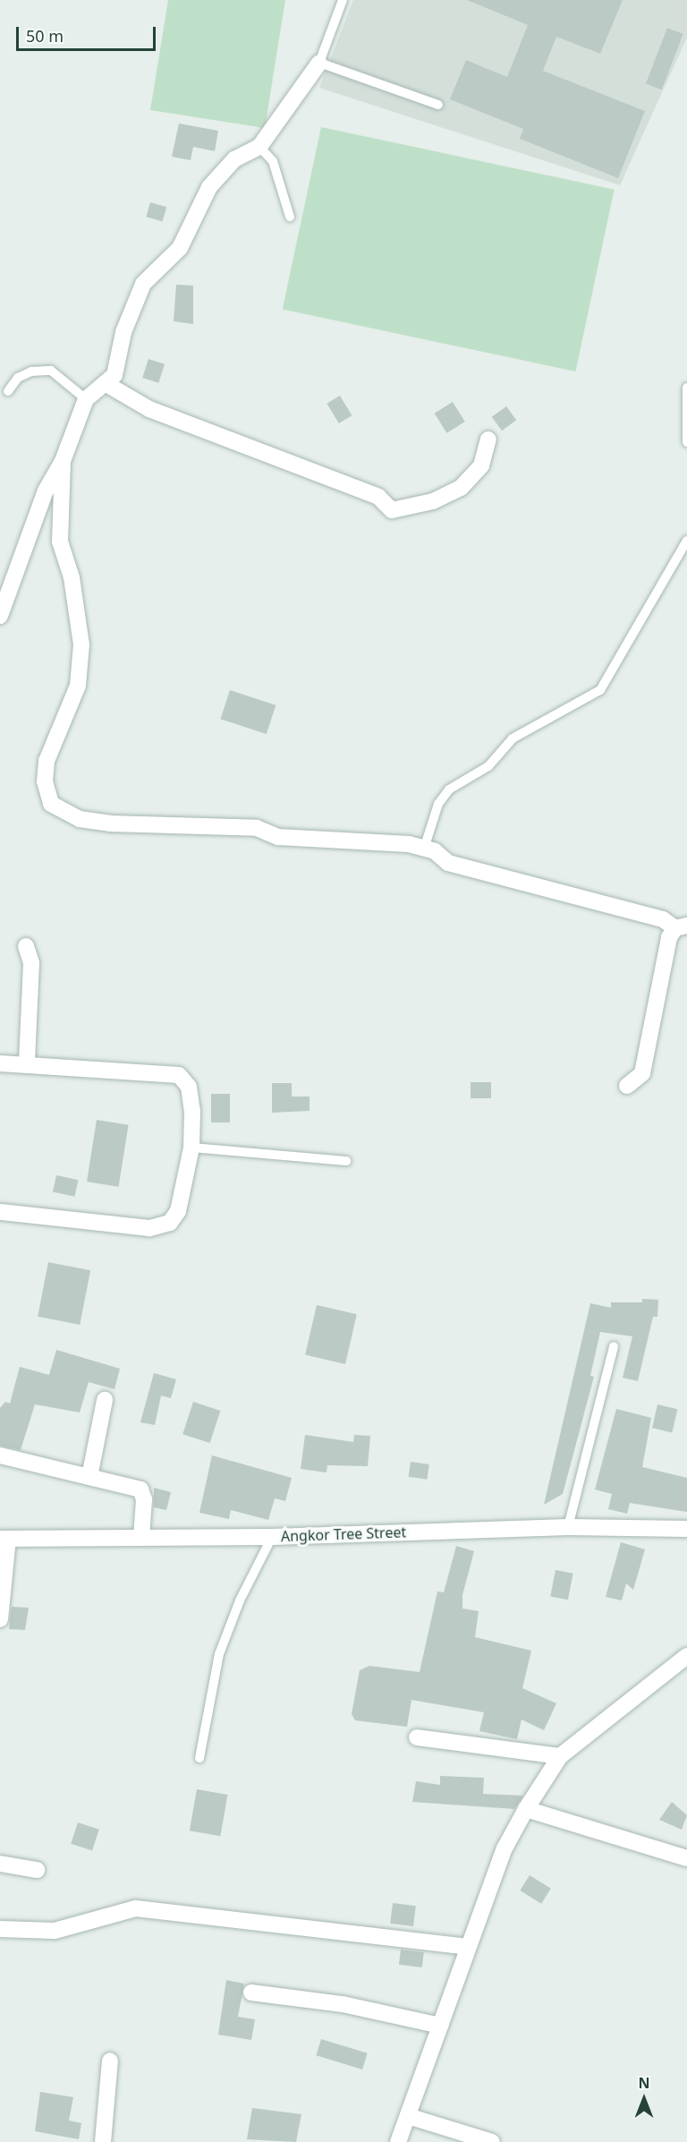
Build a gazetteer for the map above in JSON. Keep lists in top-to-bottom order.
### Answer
{
  "streets": {
    "street": ["Angkor Tree Street"]
  },
  "scale_bar": "50 m",
  "north": "top"
}
